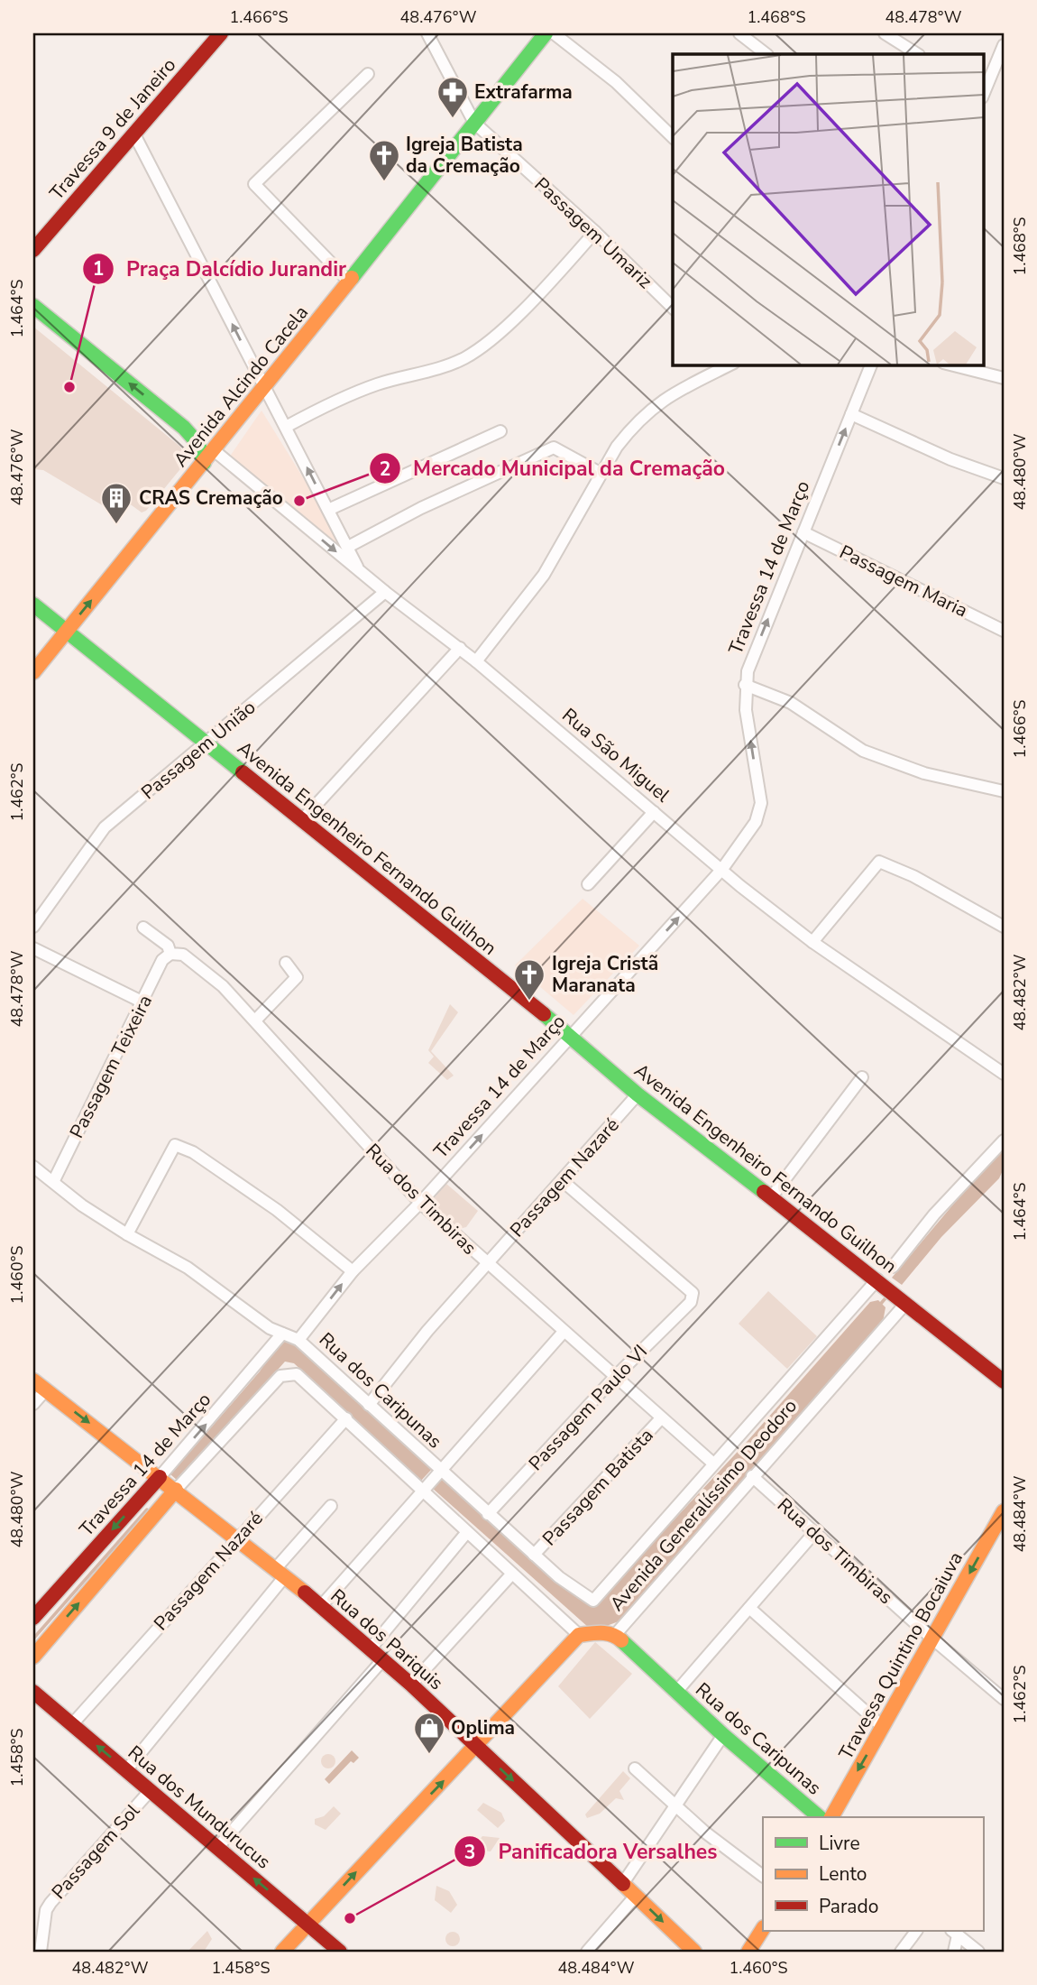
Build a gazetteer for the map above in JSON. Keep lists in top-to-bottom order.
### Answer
{
  "streets": {
    "street": [
      "Travessa 9 de Janeiro",
      "Passagem Umariz",
      "Avenida Alcindo Cacela",
      "Travessa 14 de Março",
      "Passagem Maria",
      "Passagem União",
      "Rua São Miguel",
      "Avenida Engenheiro Fernando Guilhon",
      "Passagem Teixeira",
      "Passagem Nazaré",
      "Rua dos Timbiras",
      "Rua dos Caripunas",
      "Passagem Paulo VI",
      "Passagem Batista",
      "Avenida Generalíssimo Deodoro",
      "Rua dos Pariquis",
      "Travessa Quintino Bocaiuva",
      "Rua dos Mundurucus",
      "Passagem Sol"
    ]
  },
  "crossings": [
    ["Passagem Umariz", "Avenida Alcindo Cacela"],
    ["Avenida Alcindo Cacela", "Rua São Miguel"],
    ["Avenida Alcindo Cacela", "Avenida Engenheiro Fernando Guilhon"],
    ["Travessa 14 de Março", "Passagem Maria"],
    ["Travessa 14 de Março", "Rua São Miguel"],
    ["Travessa 14 de Março", "Avenida Engenheiro Fernando Guilhon"],
    ["Travessa 14 de Março", "Passagem Nazaré"],
    ["Travessa 14 de Março", "Rua dos Timbiras"],
    ["Travessa 14 de Março", "Rua dos Caripunas"],
    ["Travessa 14 de Março", "Rua dos Pariquis"],
    ["Passagem União", "Rua São Miguel"],
    ["Passagem União", "Avenida Engenheiro Fernando Guilhon"],
    ["Avenida Engenheiro Fernando Guilhon", "Passagem Nazaré"],
    ["Avenida Engenheiro Fernando Guilhon", "Avenida Generalíssimo Deodoro"],
    ["Passagem Teixeira", "Rua dos Timbiras"],
    ["Passagem Teixeira", "Rua dos Caripunas"],
    ["Passagem Nazaré", "Rua dos Timbiras"],
    ["Passagem Nazaré", "Rua dos Caripunas"],
    ["Passagem Nazaré", "Passagem Paulo VI"],
    ["Passagem Nazaré", "Rua dos Pariquis"],
    ["Passagem Nazaré", "Rua dos Mundurucus"],
    ["Rua dos Timbiras", "Passagem Paulo VI"],
    ["Rua dos Timbiras", "Passagem Batista"],
    ["Rua dos Timbiras", "Avenida Generalíssimo Deodoro"],
    ["Rua dos Timbiras", "Travessa Quintino Bocaiuva"],
    ["Rua dos Caripunas", "Passagem Paulo VI"],
    ["Rua dos Caripunas", "Passagem Batista"],
    ["Rua dos Caripunas", "Avenida Generalíssimo Deodoro"],
    ["Rua dos Mundurucus", "Passagem Sol"]
  ],
  "one_way": ["Travessa Quintino Bocaiuva", "Rua dos Mundurucus"],
  "places": {
    "pharmacy": ["Extrafarma"],
    "church": ["Igreja Batista da Cremação", "Igreja Cristã Maranata"],
    "other": ["Praça Dalcídio Jurandir", "Mercado Municipal da Cremação", "Panificadora Versalhes"],
    "building": ["CRAS Cremação"],
    "shop": ["Oplima"]
  },
  "legend": ["Livre", "Lento", "Parado"],
  "coordinates": [
    "1.466°S",
    "48.476°W",
    "1.468°S",
    "48.478°W",
    "1.464°S",
    "48.480°W",
    "1.462°S",
    "48.482°W",
    "1.460°S",
    "48.484°W",
    "1.458°S"
  ]
}
